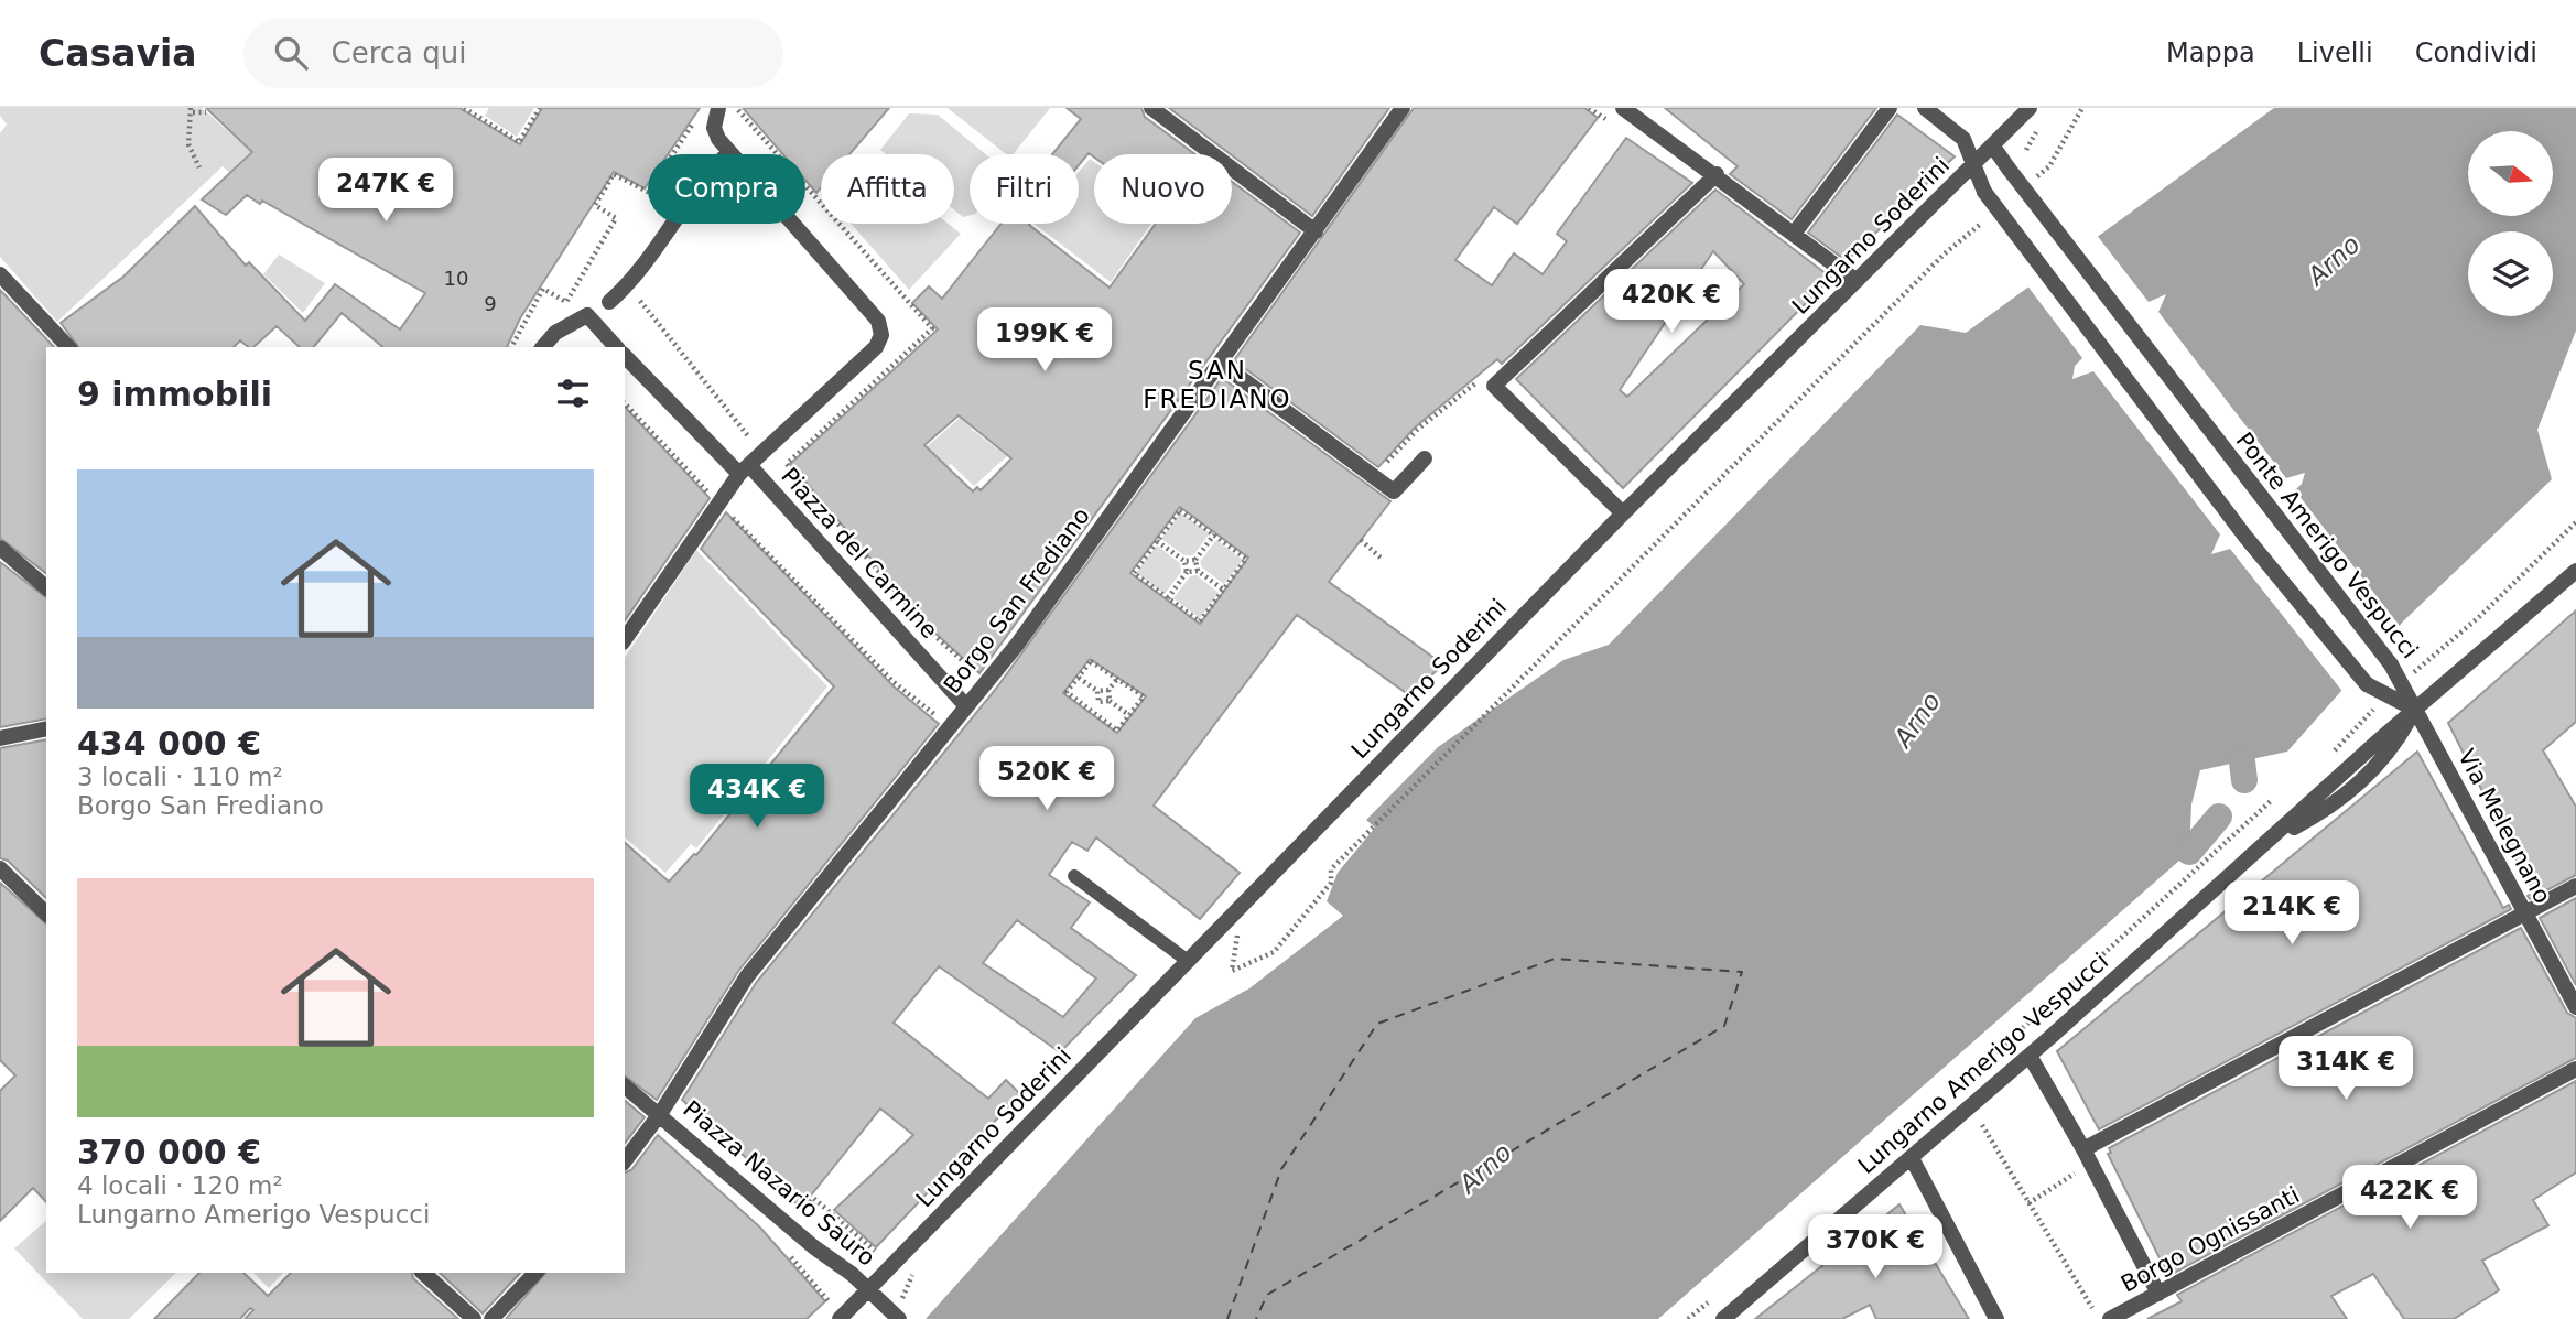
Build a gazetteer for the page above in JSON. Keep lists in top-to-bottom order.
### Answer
{
  "streets": {
    "street": [
      "Lungarno Soderini",
      "Ponte Amerigo Vespucci",
      "Piazza del Carmine",
      "Borgo San Frediano",
      "Via Melegnano",
      "Lungarno Amerigo Vespucci",
      "Piazza Nazario Sauro",
      "Borgo Ognissanti"
    ]
  },
  "crossings": [
    ["Lungarno Soderini", "Ponte Amerigo Vespucci"],
    ["Lungarno Soderini", "Piazza Nazario Sauro"],
    ["Ponte Amerigo Vespucci", "Via Melegnano"],
    ["Ponte Amerigo Vespucci", "Lungarno Amerigo Vespucci"],
    ["Piazza del Carmine", "Borgo San Frediano"],
    ["Borgo San Frediano", "Piazza Nazario Sauro"],
    ["Via Melegnano", "Lungarno Amerigo Vespucci"]
  ],
  "districts": ["SAN FREDIANO"],
  "water": ["Arno"],
  "house_numbers": ["10", "9"],
  "north": "right",
  "page": {
    "header": "Casavia",
    "search": "Cerca qui",
    "nav": ["Mappa", "Livelli", "Condividi"],
    "chip": [
      "Compra",
      "Affitta",
      "Filtri",
      "Nuovo"
    ],
    "price": [
      "247K €",
      "420K €",
      "199K €",
      "520K €",
      "434K €",
      "214K €",
      "314K €",
      "422K €",
      "370K €"
    ],
    "heading": "9 immobili",
    "list": [
      {
        "name": "434 000 €",
        "note": "3 locali · 110 m² · Borgo San Frediano"
      },
      {
        "name": "370 000 €",
        "note": "4 locali · 120 m² · Lungarno Amerigo Vespucci"
      }
    ]
  }
}
